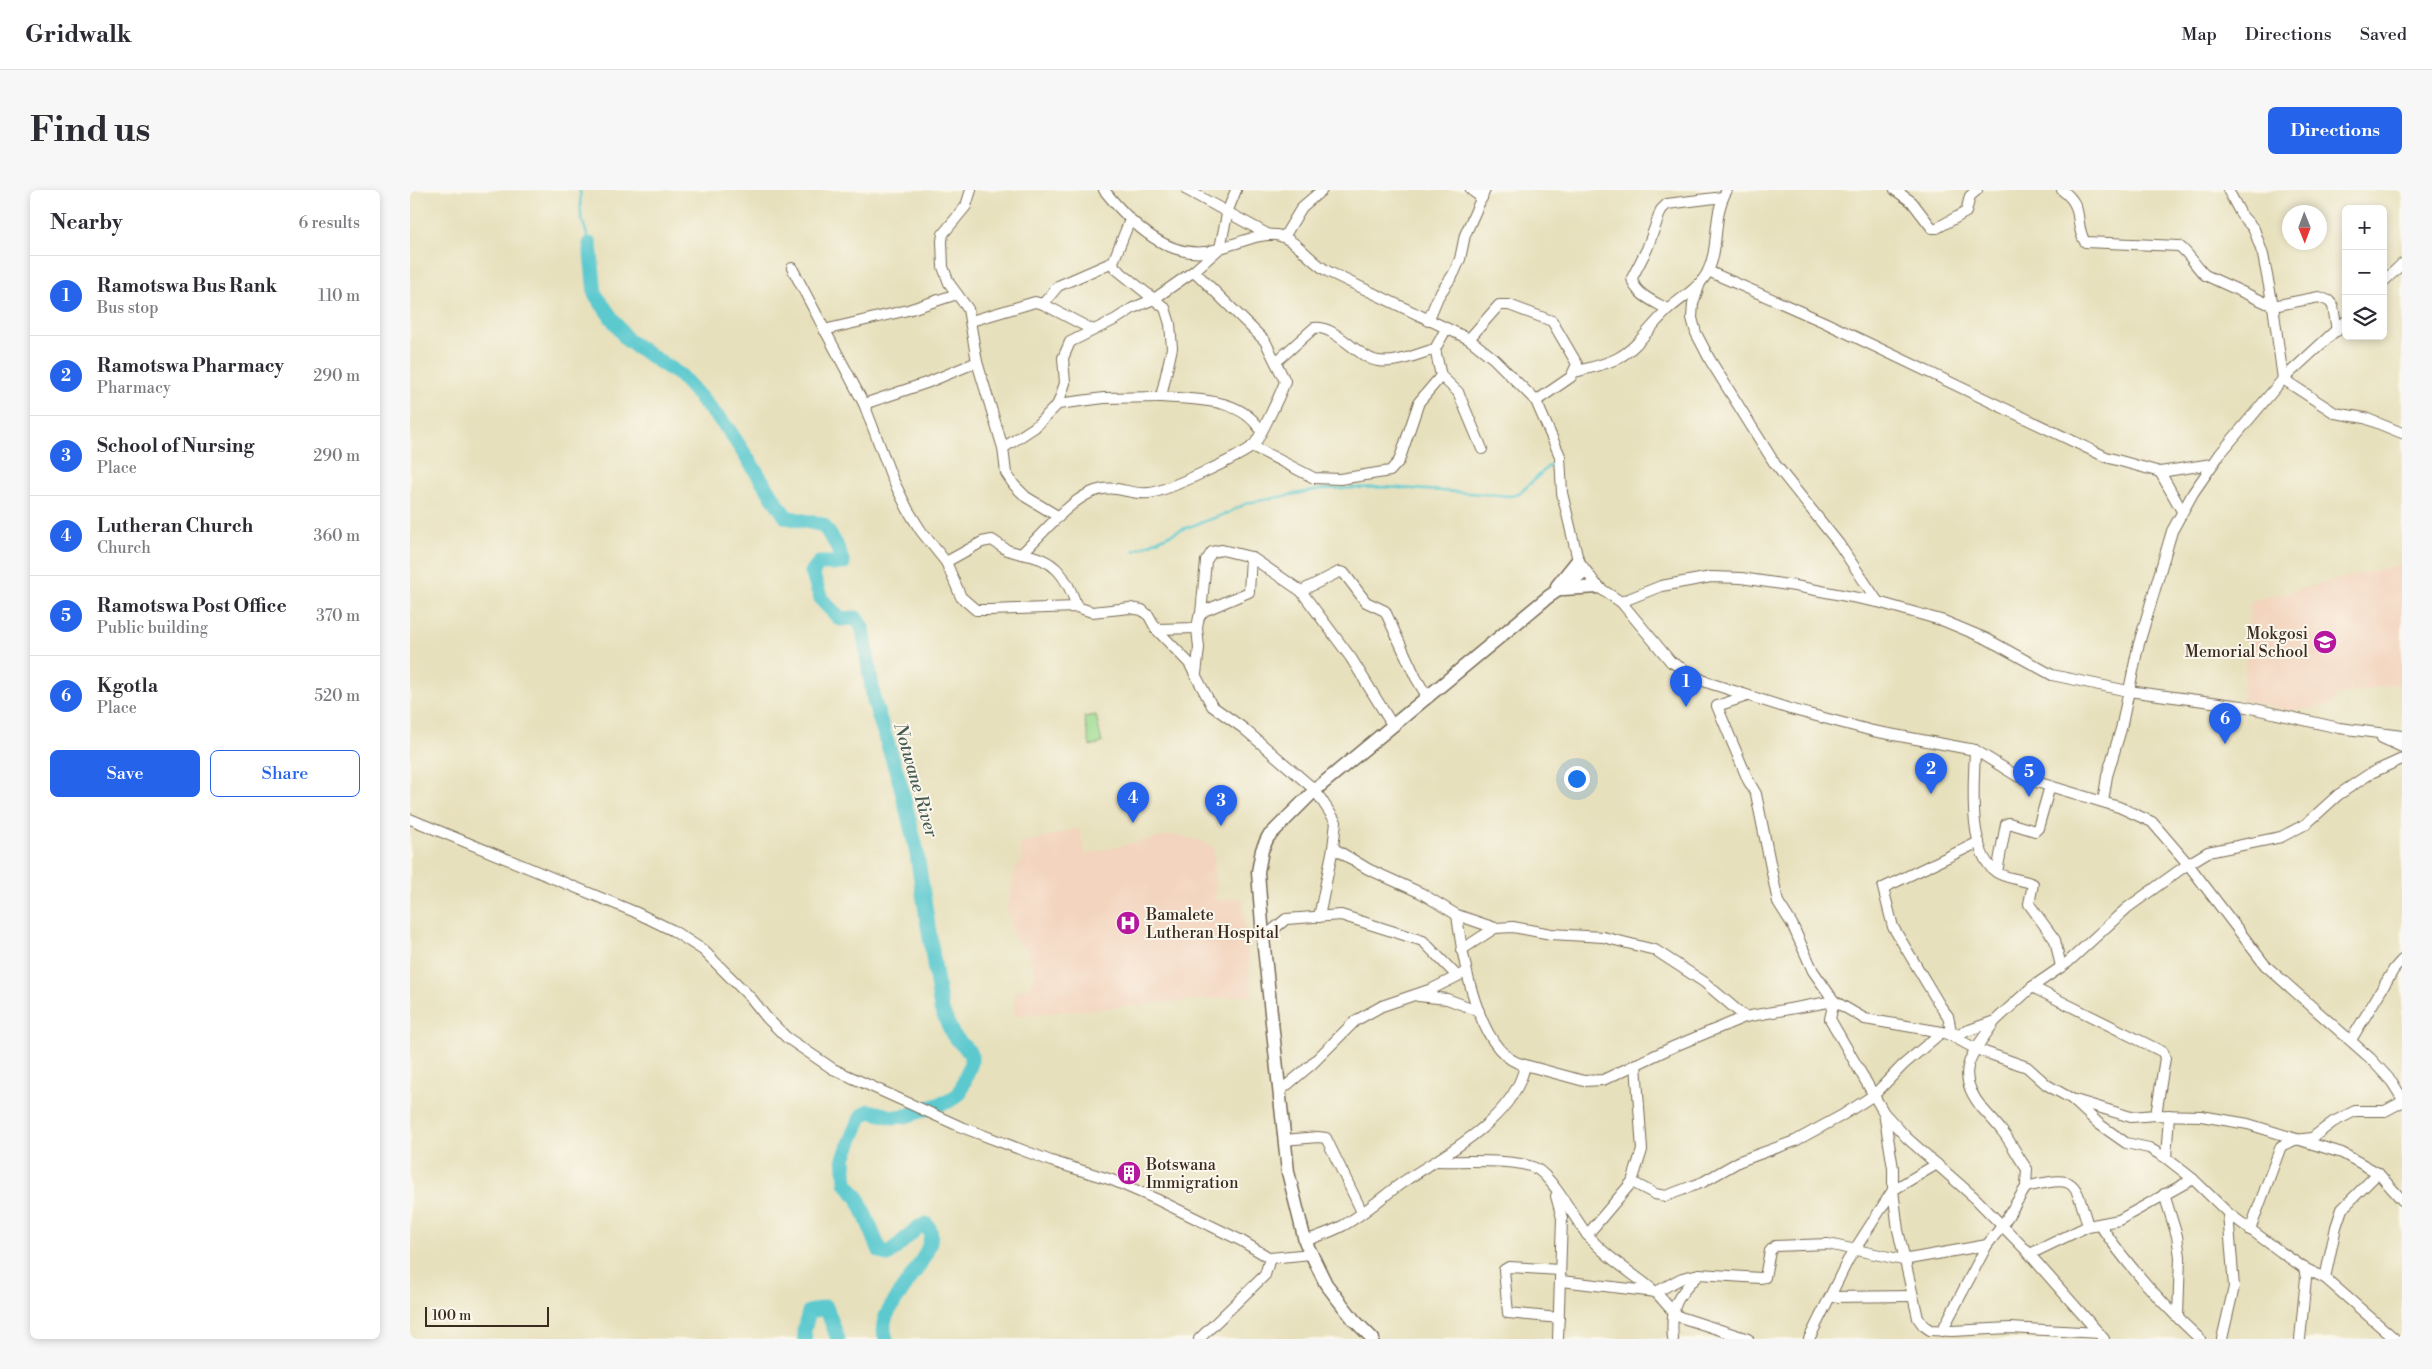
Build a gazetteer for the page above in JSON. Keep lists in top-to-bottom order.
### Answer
{
  "water": ["Notwane River"],
  "places": {
    "school or university": ["Mokgosi Memorial School"],
    "hospital": ["Bamalete Lutheran Hospital"],
    "building": ["Botswana Immigration"]
  },
  "scale_bar": "100 m",
  "north": "bottom",
  "page": {
    "header": "Gridwalk",
    "nav": ["Map", "Directions", "Saved"],
    "buttons": [
      "Directions",
      ["Save", "Share"]
    ],
    "title": "Find us",
    "heading": ["Nearby", "6 results"],
    "map_buttons": ["+", "−"],
    "list": [
      {
        "mark": "1",
        "name": "Ramotswa Bus Rank",
        "note": "Bus stop",
        "value": "110 m"
      },
      {
        "mark": "2",
        "name": "Ramotswa Pharmacy",
        "note": "Pharmacy",
        "value": "290 m"
      },
      {
        "mark": "3",
        "name": "School of Nursing",
        "note": "Place",
        "value": "290 m"
      },
      {
        "mark": "4",
        "name": "Lutheran Church",
        "note": "Church",
        "value": "360 m"
      },
      {
        "mark": "5",
        "name": "Ramotswa Post Office",
        "note": "Public building",
        "value": "370 m"
      },
      {
        "mark": "6",
        "name": "Kgotla",
        "note": "Place",
        "value": "520 m"
      }
    ],
    "pins": [
      "1",
      "6",
      "2",
      "5",
      "4",
      "3"
    ],
    "scale": "100 m"
  }
}
